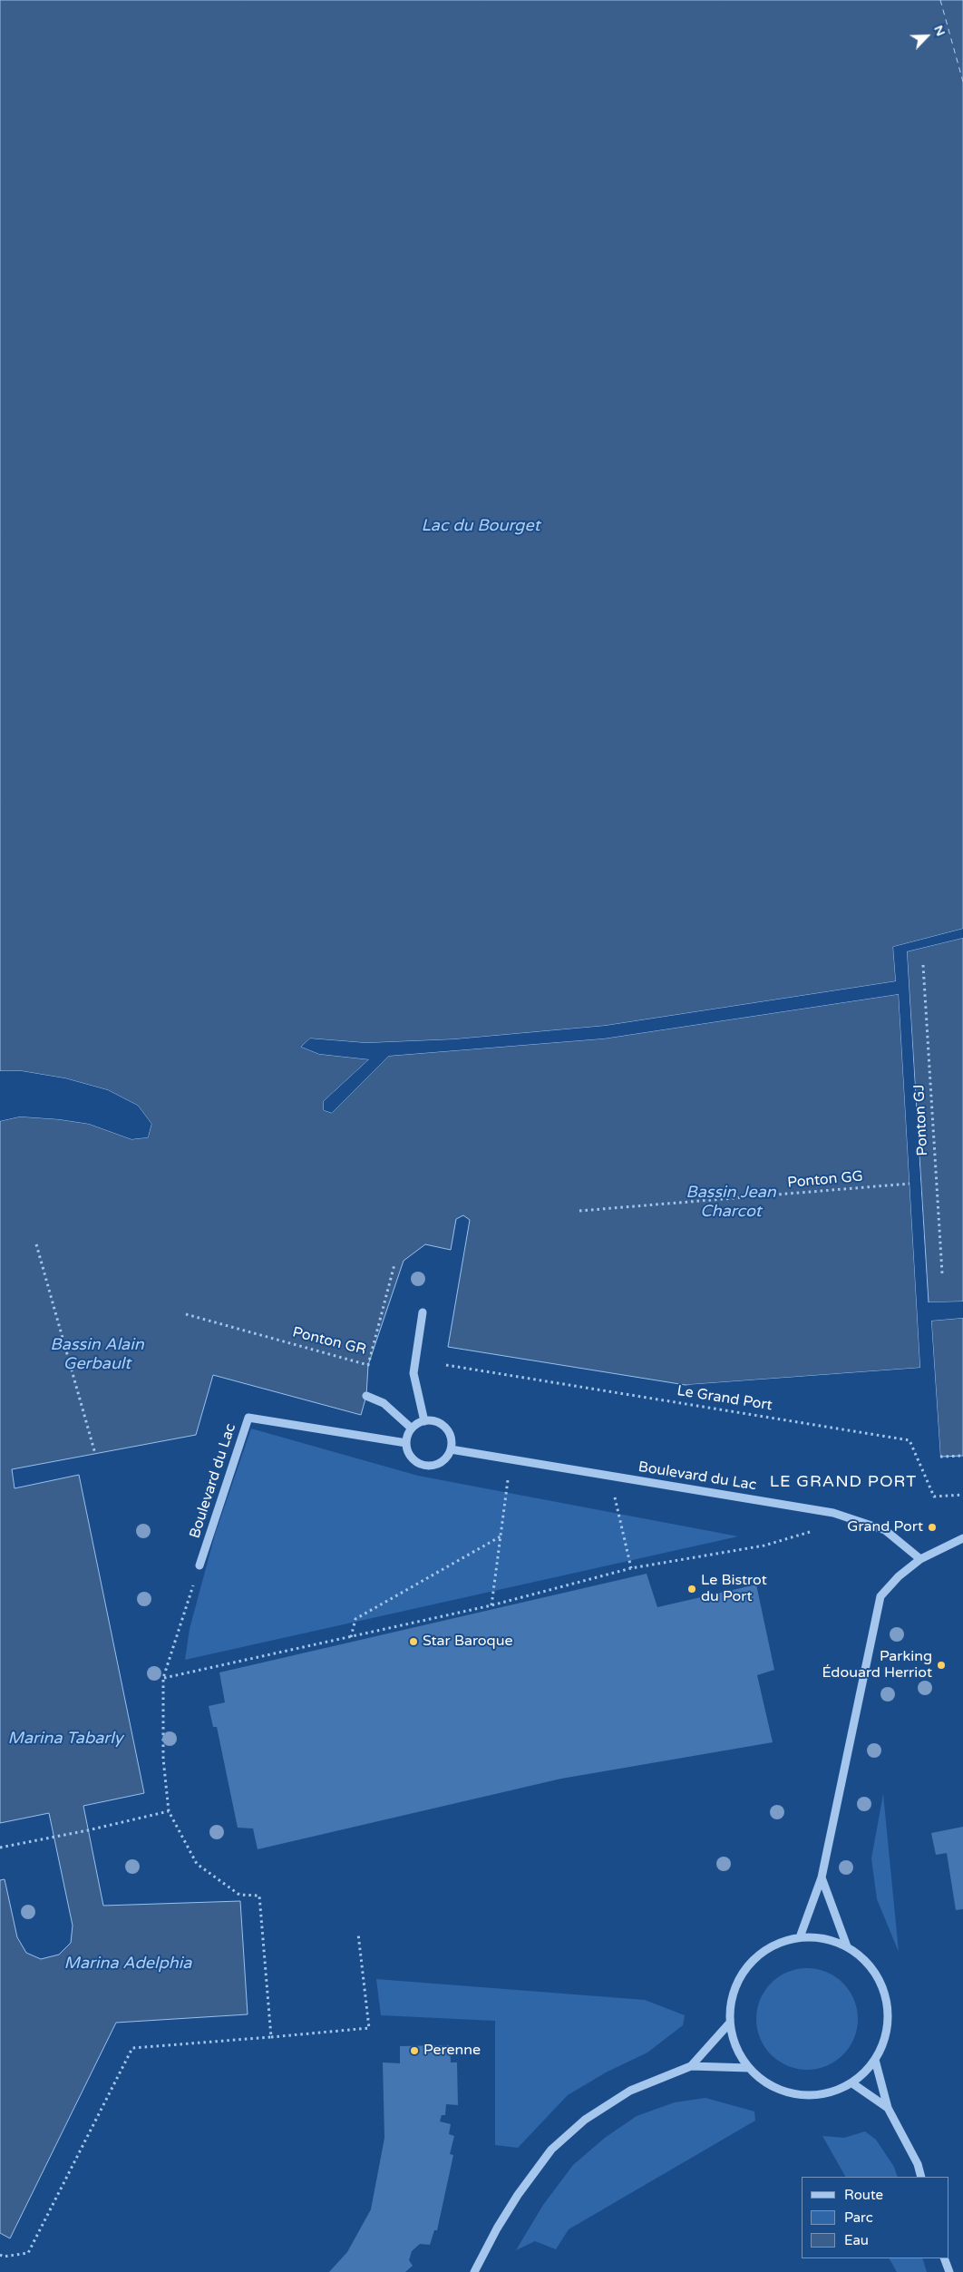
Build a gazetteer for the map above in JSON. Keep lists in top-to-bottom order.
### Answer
{
  "streets": {
    "street": ["Boulevard du Lac"],
    "path": [
      "Ponton GJ",
      "Ponton GG",
      "Ponton GR",
      "Le Grand Port"
    ]
  },
  "districts": ["LE GRAND PORT"],
  "water": [
    "Lac du Bourget",
    "Bassin Jean Charcot",
    "Bassin Alain Gerbault",
    "Marina Tabarly",
    "Marina Adelphia"
  ],
  "places": [
    "Grand Port",
    "Le Bistrot du Port",
    "Star Baroque",
    "Parking Édouard Herriot",
    "Perenne"
  ],
  "legend": ["Route", "Parc", "Eau"],
  "north": "top right"
}
